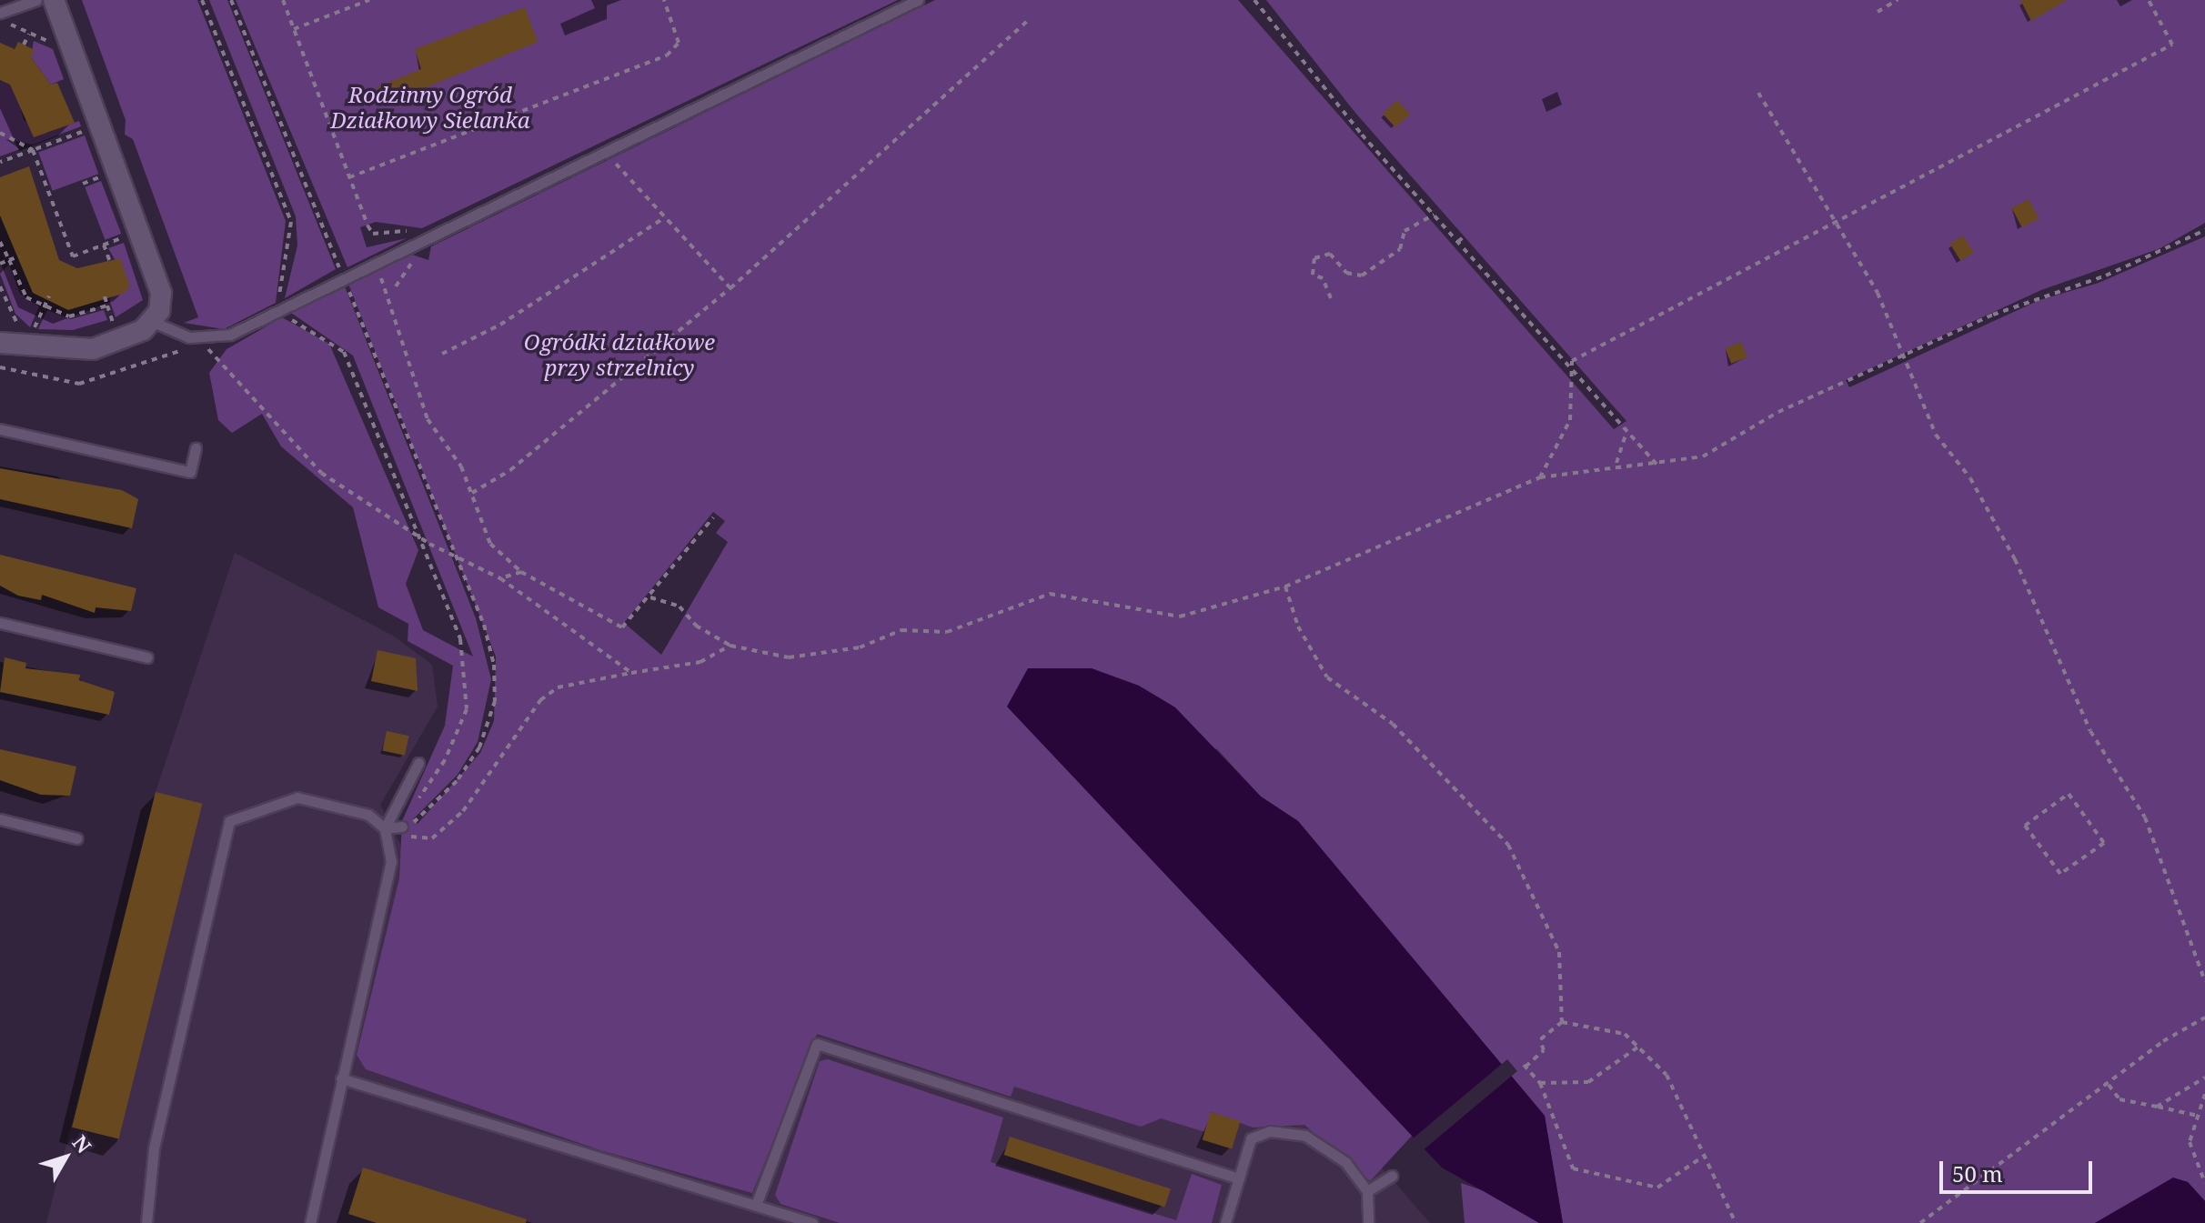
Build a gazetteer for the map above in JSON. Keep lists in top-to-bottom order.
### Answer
{
  "parks": ["Rodzinny Ogród Działkowy Sielanka", "Ogródki działkowe przy strzelnicy"],
  "scale_bar": "50 m",
  "north": "top right"
}
